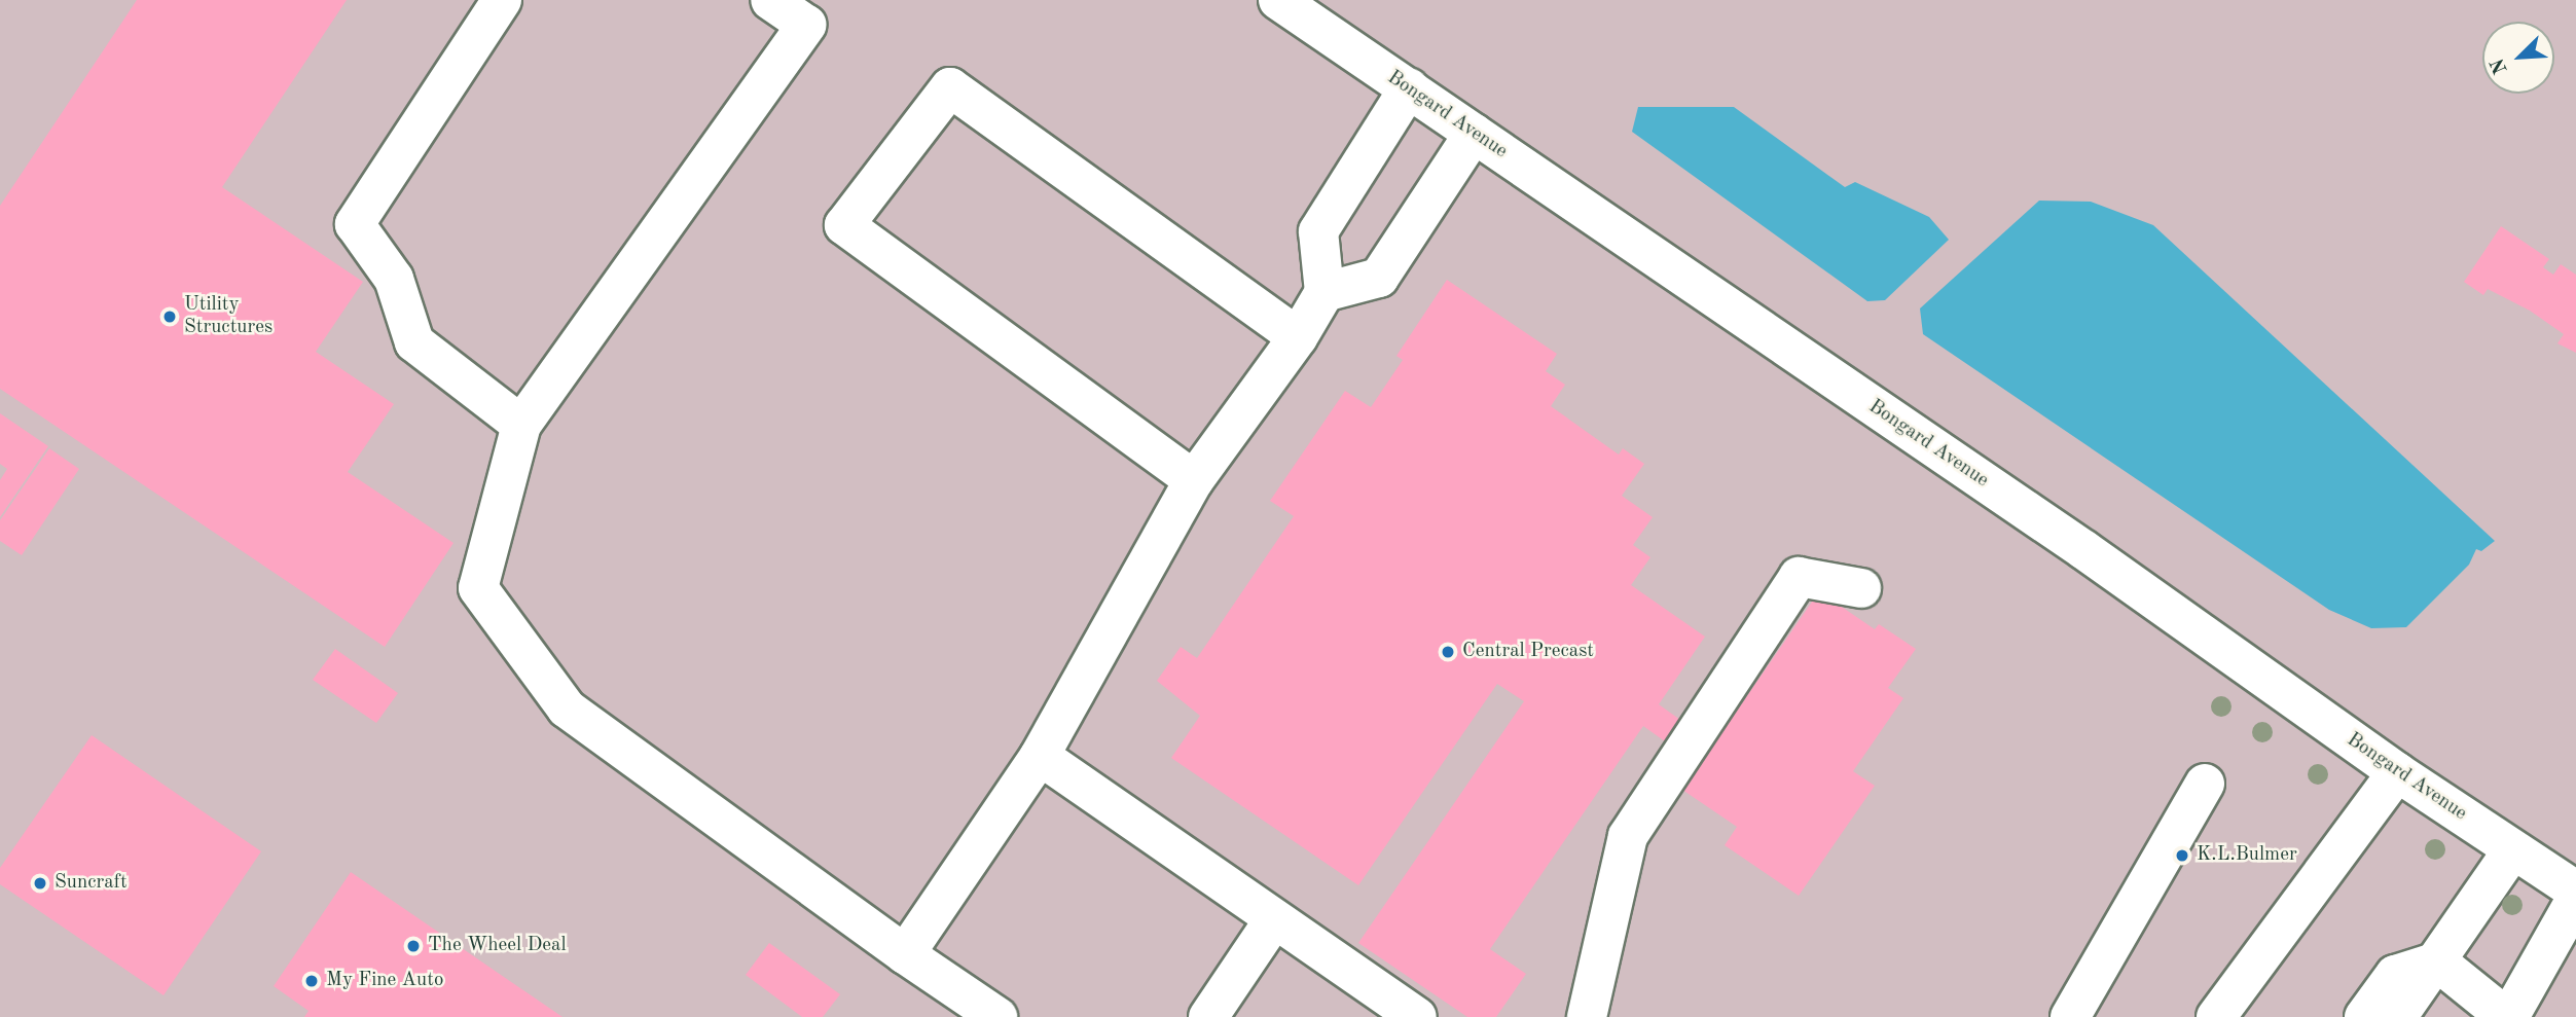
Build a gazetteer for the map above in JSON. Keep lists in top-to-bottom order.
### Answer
{
  "streets": {
    "street": ["Bongard Avenue"]
  },
  "places": [
    "Utility Structures",
    "Central Precast",
    "K.L.Bulmer",
    "Suncraft",
    "The Wheel Deal",
    "My Fine Auto"
  ],
  "north": "bottom left"
}
